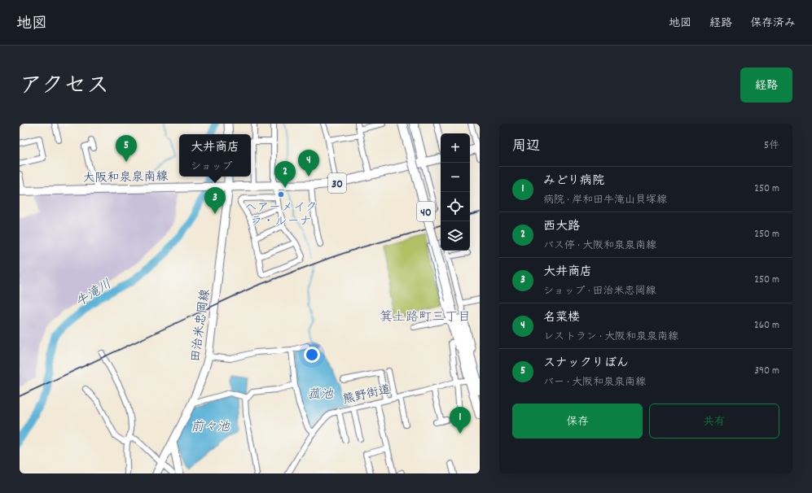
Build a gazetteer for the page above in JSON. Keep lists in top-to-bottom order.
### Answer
{
  "streets": {
    "main road": [
      "大阪和泉泉南線",
      "30",
      "40",
      "田治米忠岡線"
    ],
    "street": ["熊野街道"]
  },
  "crossings": [
    ["大阪和泉泉南線", "田治米忠岡線"],
    ["40", "熊野街道"]
  ],
  "districts": ["箕土路町三丁目"],
  "water": ["牛滝川", "菰池", "前々池"],
  "places": ["ヘアーメイク ラ・ルーナ"],
  "page": {
    "header": "地図",
    "nav": ["地図", "経路", "保存済み"],
    "title": "アクセス",
    "buttons": [
      "経路",
      ["保存", "共有"]
    ],
    "heading": ["周辺", "5件"],
    "map_buttons": ["+", "−"],
    "popup": ["大井商店", "ショップ"],
    "pins": [
      "5",
      "4",
      "2",
      "3",
      "1"
    ],
    "list": [
      {
        "mark": "1",
        "name": "みどり病院",
        "note": "病院 · 岸和田牛滝山貝塚線",
        "value": "250 m"
      },
      {
        "mark": "2",
        "name": "西大路",
        "note": "バス停 · 大阪和泉泉南線",
        "value": "250 m"
      },
      {
        "mark": "3",
        "name": "大井商店",
        "note": "ショップ · 田治米忠岡線",
        "value": "250 m"
      },
      {
        "mark": "4",
        "name": "名菜楼",
        "note": "レストラン · 大阪和泉泉南線",
        "value": "260 m"
      },
      {
        "mark": "5",
        "name": "スナックりぼん",
        "note": "バー · 大阪和泉泉南線",
        "value": "390 m"
      }
    ]
  }
}
